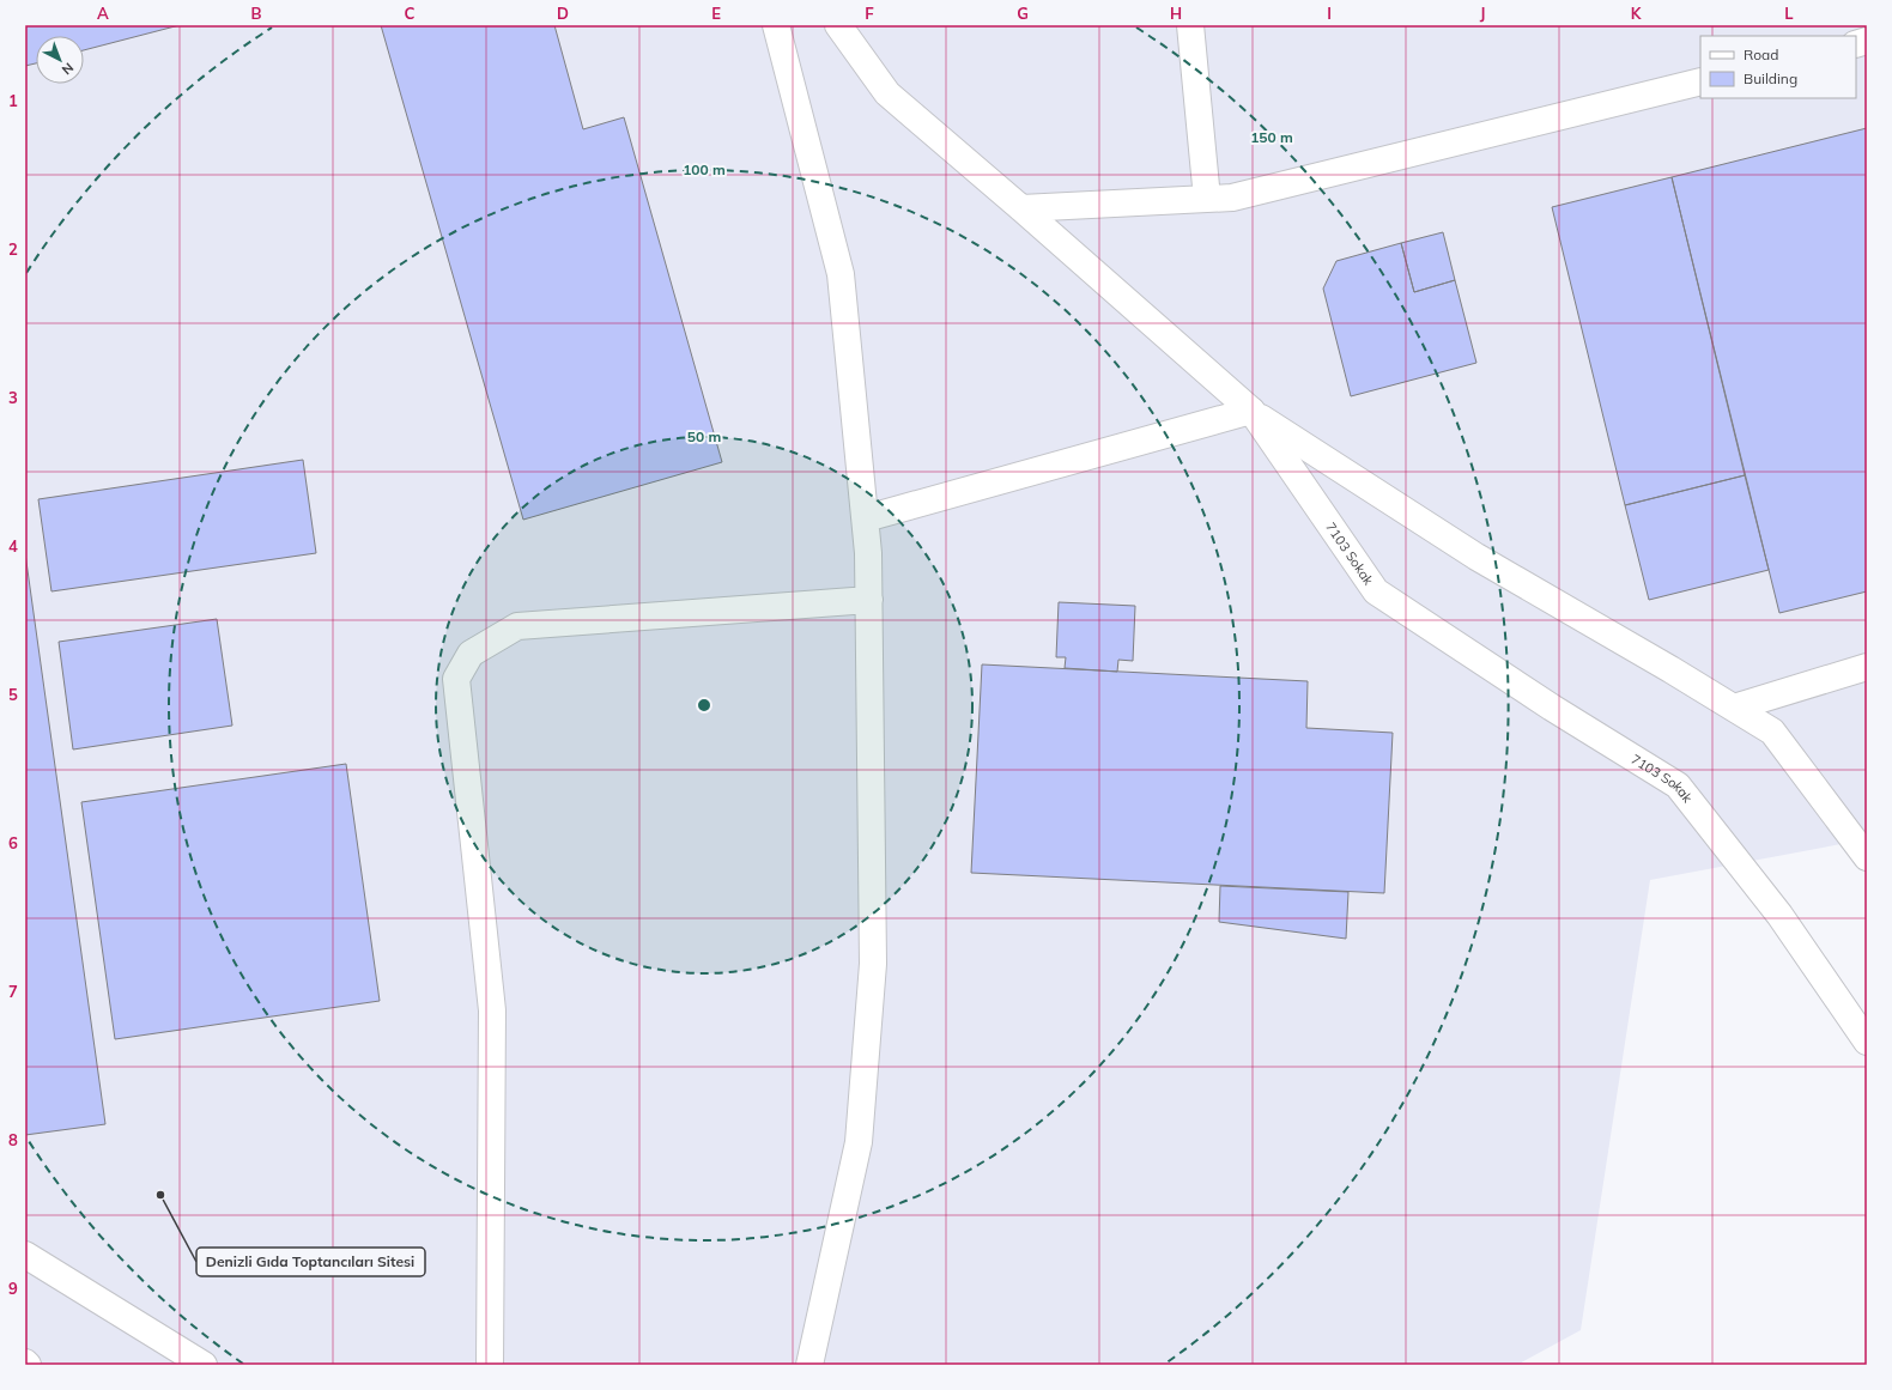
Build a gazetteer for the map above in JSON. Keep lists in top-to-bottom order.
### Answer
{
  "streets": {
    "street": ["7103 Sokak"]
  },
  "places": ["Denizli Gıda Toptancıları Sitesi"],
  "legend": ["Road", "Building"],
  "north": "bottom right",
  "grid": {
    "columns": [
      "A",
      "B",
      "C",
      "D",
      "E",
      "F",
      "G",
      "H",
      "I",
      "J",
      "K",
      "L"
    ],
    "rows": [
      "1",
      "2",
      "3",
      "4",
      "5",
      "6",
      "7",
      "8",
      "9"
    ]
  },
  "rings": ["150 m", "100 m", "50 m"]
}
